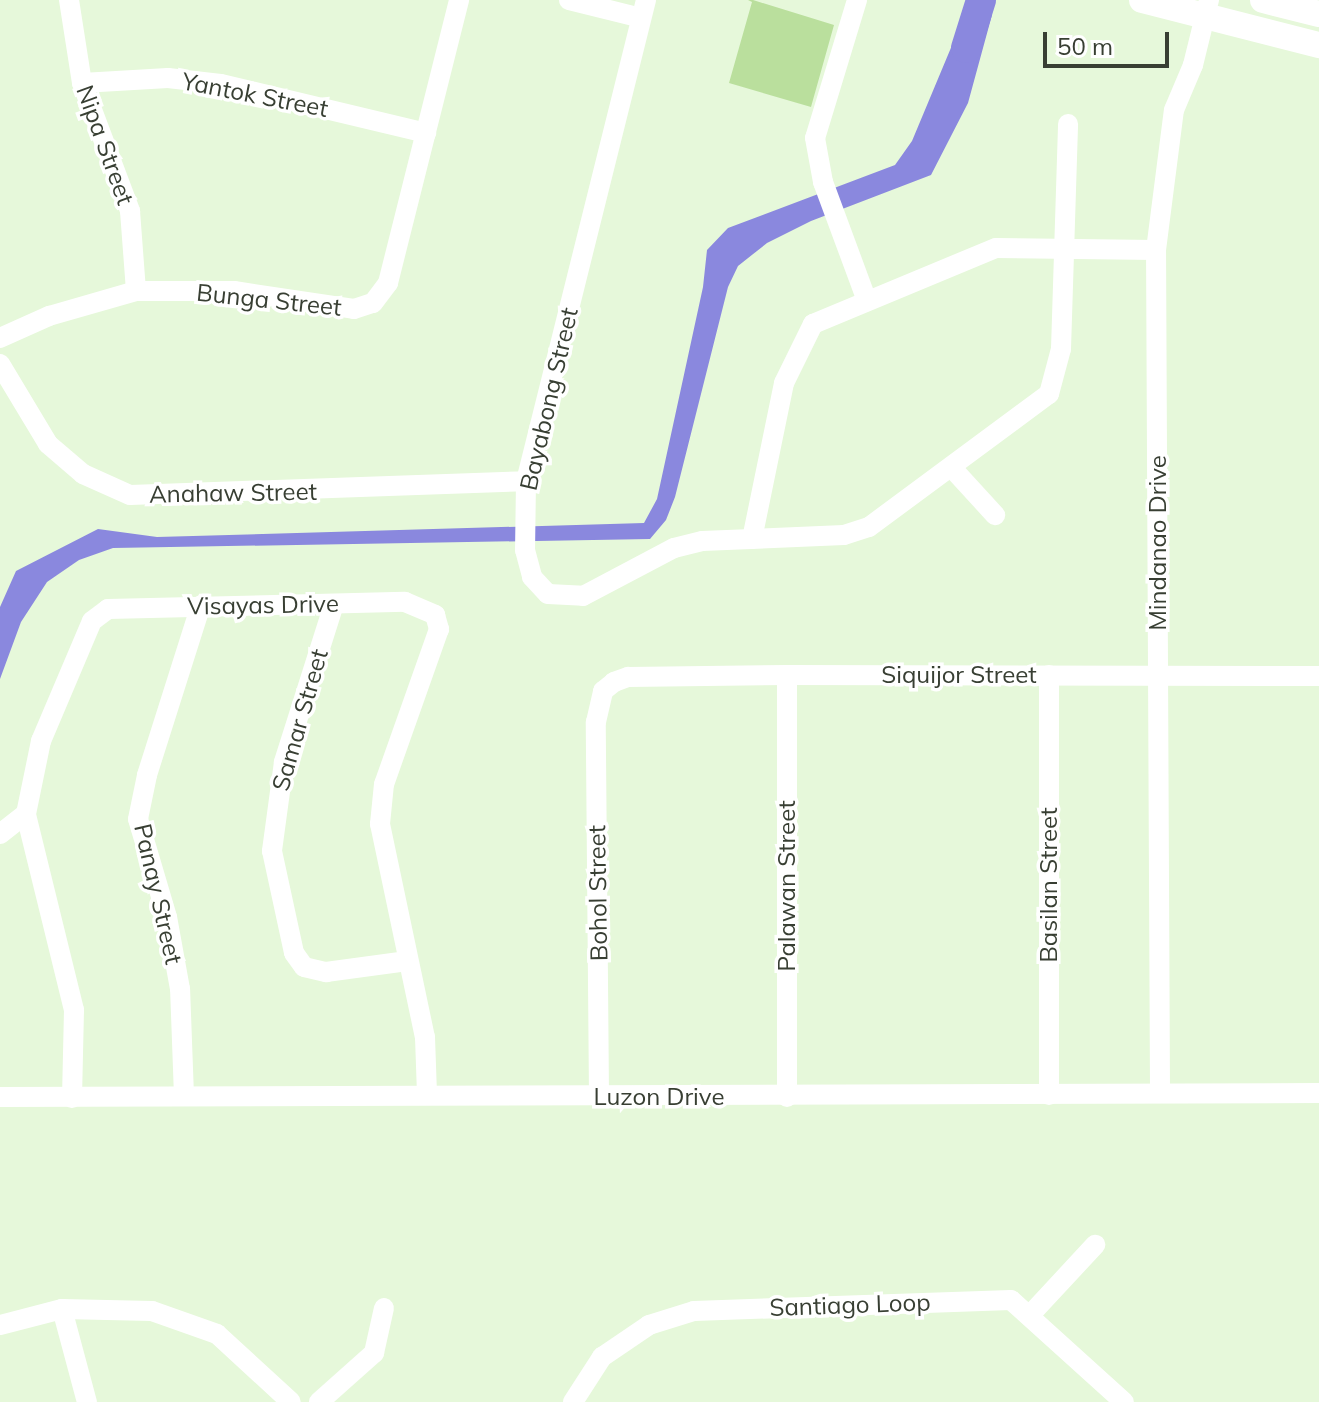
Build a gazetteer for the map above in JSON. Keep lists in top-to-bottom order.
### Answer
{
  "streets": {
    "street": [
      "Yantok Street",
      "Nipa Street",
      "Bunga Street",
      "Bayabong Street",
      "Anahaw Street",
      "Mindanao Drive",
      "Visayas Drive",
      "Siquijor Street",
      "Samar Street",
      "Basilan Street",
      "Palawan Street",
      "Bohol Street",
      "Panay Street",
      "Luzon Drive",
      "Santiago Loop"
    ]
  },
  "crossings": [
    ["Yantok Street", "Nipa Street"],
    ["Yantok Street", "Bunga Street"],
    ["Nipa Street", "Bunga Street"],
    ["Bayabong Street", "Anahaw Street"],
    ["Mindanao Drive", "Siquijor Street"],
    ["Mindanao Drive", "Luzon Drive"],
    ["Visayas Drive", "Samar Street"],
    ["Visayas Drive", "Panay Street"],
    ["Visayas Drive", "Luzon Drive"],
    ["Siquijor Street", "Basilan Street"],
    ["Siquijor Street", "Palawan Street"],
    ["Siquijor Street", "Bohol Street"],
    ["Basilan Street", "Luzon Drive"],
    ["Palawan Street", "Luzon Drive"],
    ["Bohol Street", "Luzon Drive"],
    ["Panay Street", "Luzon Drive"]
  ],
  "scale_bar": "50 m"
}
